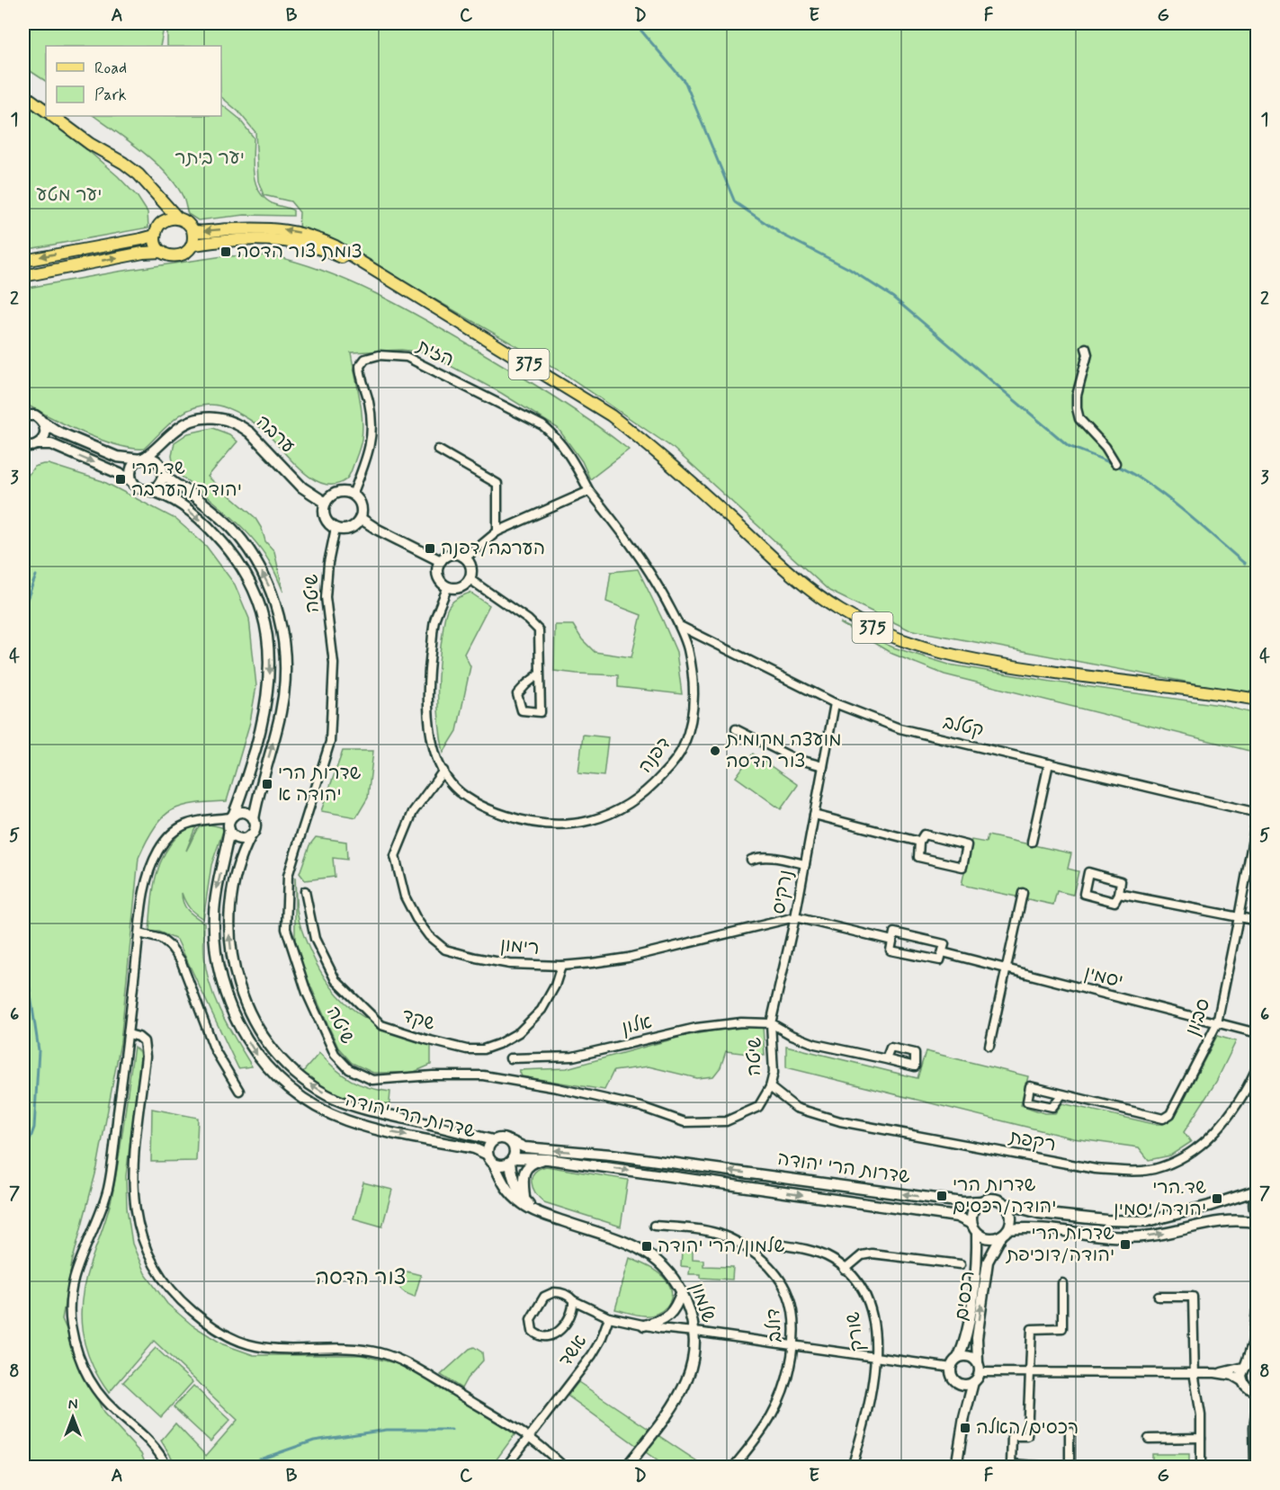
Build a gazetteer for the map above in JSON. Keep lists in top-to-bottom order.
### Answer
{
  "streets": {
    "main road": ["375"],
    "street": [
      "הזית",
      "ערבה",
      "שיטה",
      "קטלב",
      "דפנה",
      "נרקיס",
      "רימון",
      "יסמין",
      "סביון",
      "שקד",
      "אלון",
      "שדרות הרי יהודה",
      "רקפת",
      "רכסים",
      "שלמון",
      "דולב",
      "שורק",
      "אשד"
    ]
  },
  "crossings": [
    ["הזית", "ערבה"],
    ["הזית", "שיטה"],
    ["הזית", "דפנה"],
    ["ערבה", "שיטה"],
    ["שיטה", "נרקיס"],
    ["שיטה", "אלון"],
    ["שיטה", "רקפת"],
    ["קטלב", "דפנה"],
    ["קטלב", "נרקיס"],
    ["קטלב", "סביון"],
    ["דפנה", "רימון"],
    ["נרקיס", "רימון"],
    ["נרקיס", "יסמין"],
    ["נרקיס", "אלון"],
    ["רימון", "יסמין"],
    ["רימון", "שקד"],
    ["יסמין", "סביון"],
    ["שדרות הרי יהודה", "רכסים"],
    ["שדרות הרי יהודה", "שלמון"]
  ],
  "districts": ["צור הדסה"],
  "parks": ["יער ביתר", "יער מטע"],
  "places": {
    "transit": [
      "צומת צור הדסה",
      "שד.הרי יהודה/הערבה",
      "הערבה/דפנה",
      "שדרות הרי יהודה א",
      "שדרות הרי יהודה/רכסים",
      "שד.הרי יהודה/יסמין",
      "שדרות הרי יהודה/דוכיפת",
      "שלמון/הרי יהודה",
      "רכסים/האלה"
    ],
    "other": ["מועצה מקומית צור הדסה"]
  },
  "legend": ["Road", "Park"],
  "north": "top",
  "grid": {
    "columns": [
      "A",
      "B",
      "C",
      "D",
      "E",
      "F",
      "G"
    ],
    "rows": [
      "1",
      "2",
      "3",
      "4",
      "5",
      "6",
      "7",
      "8"
    ]
  }
}
